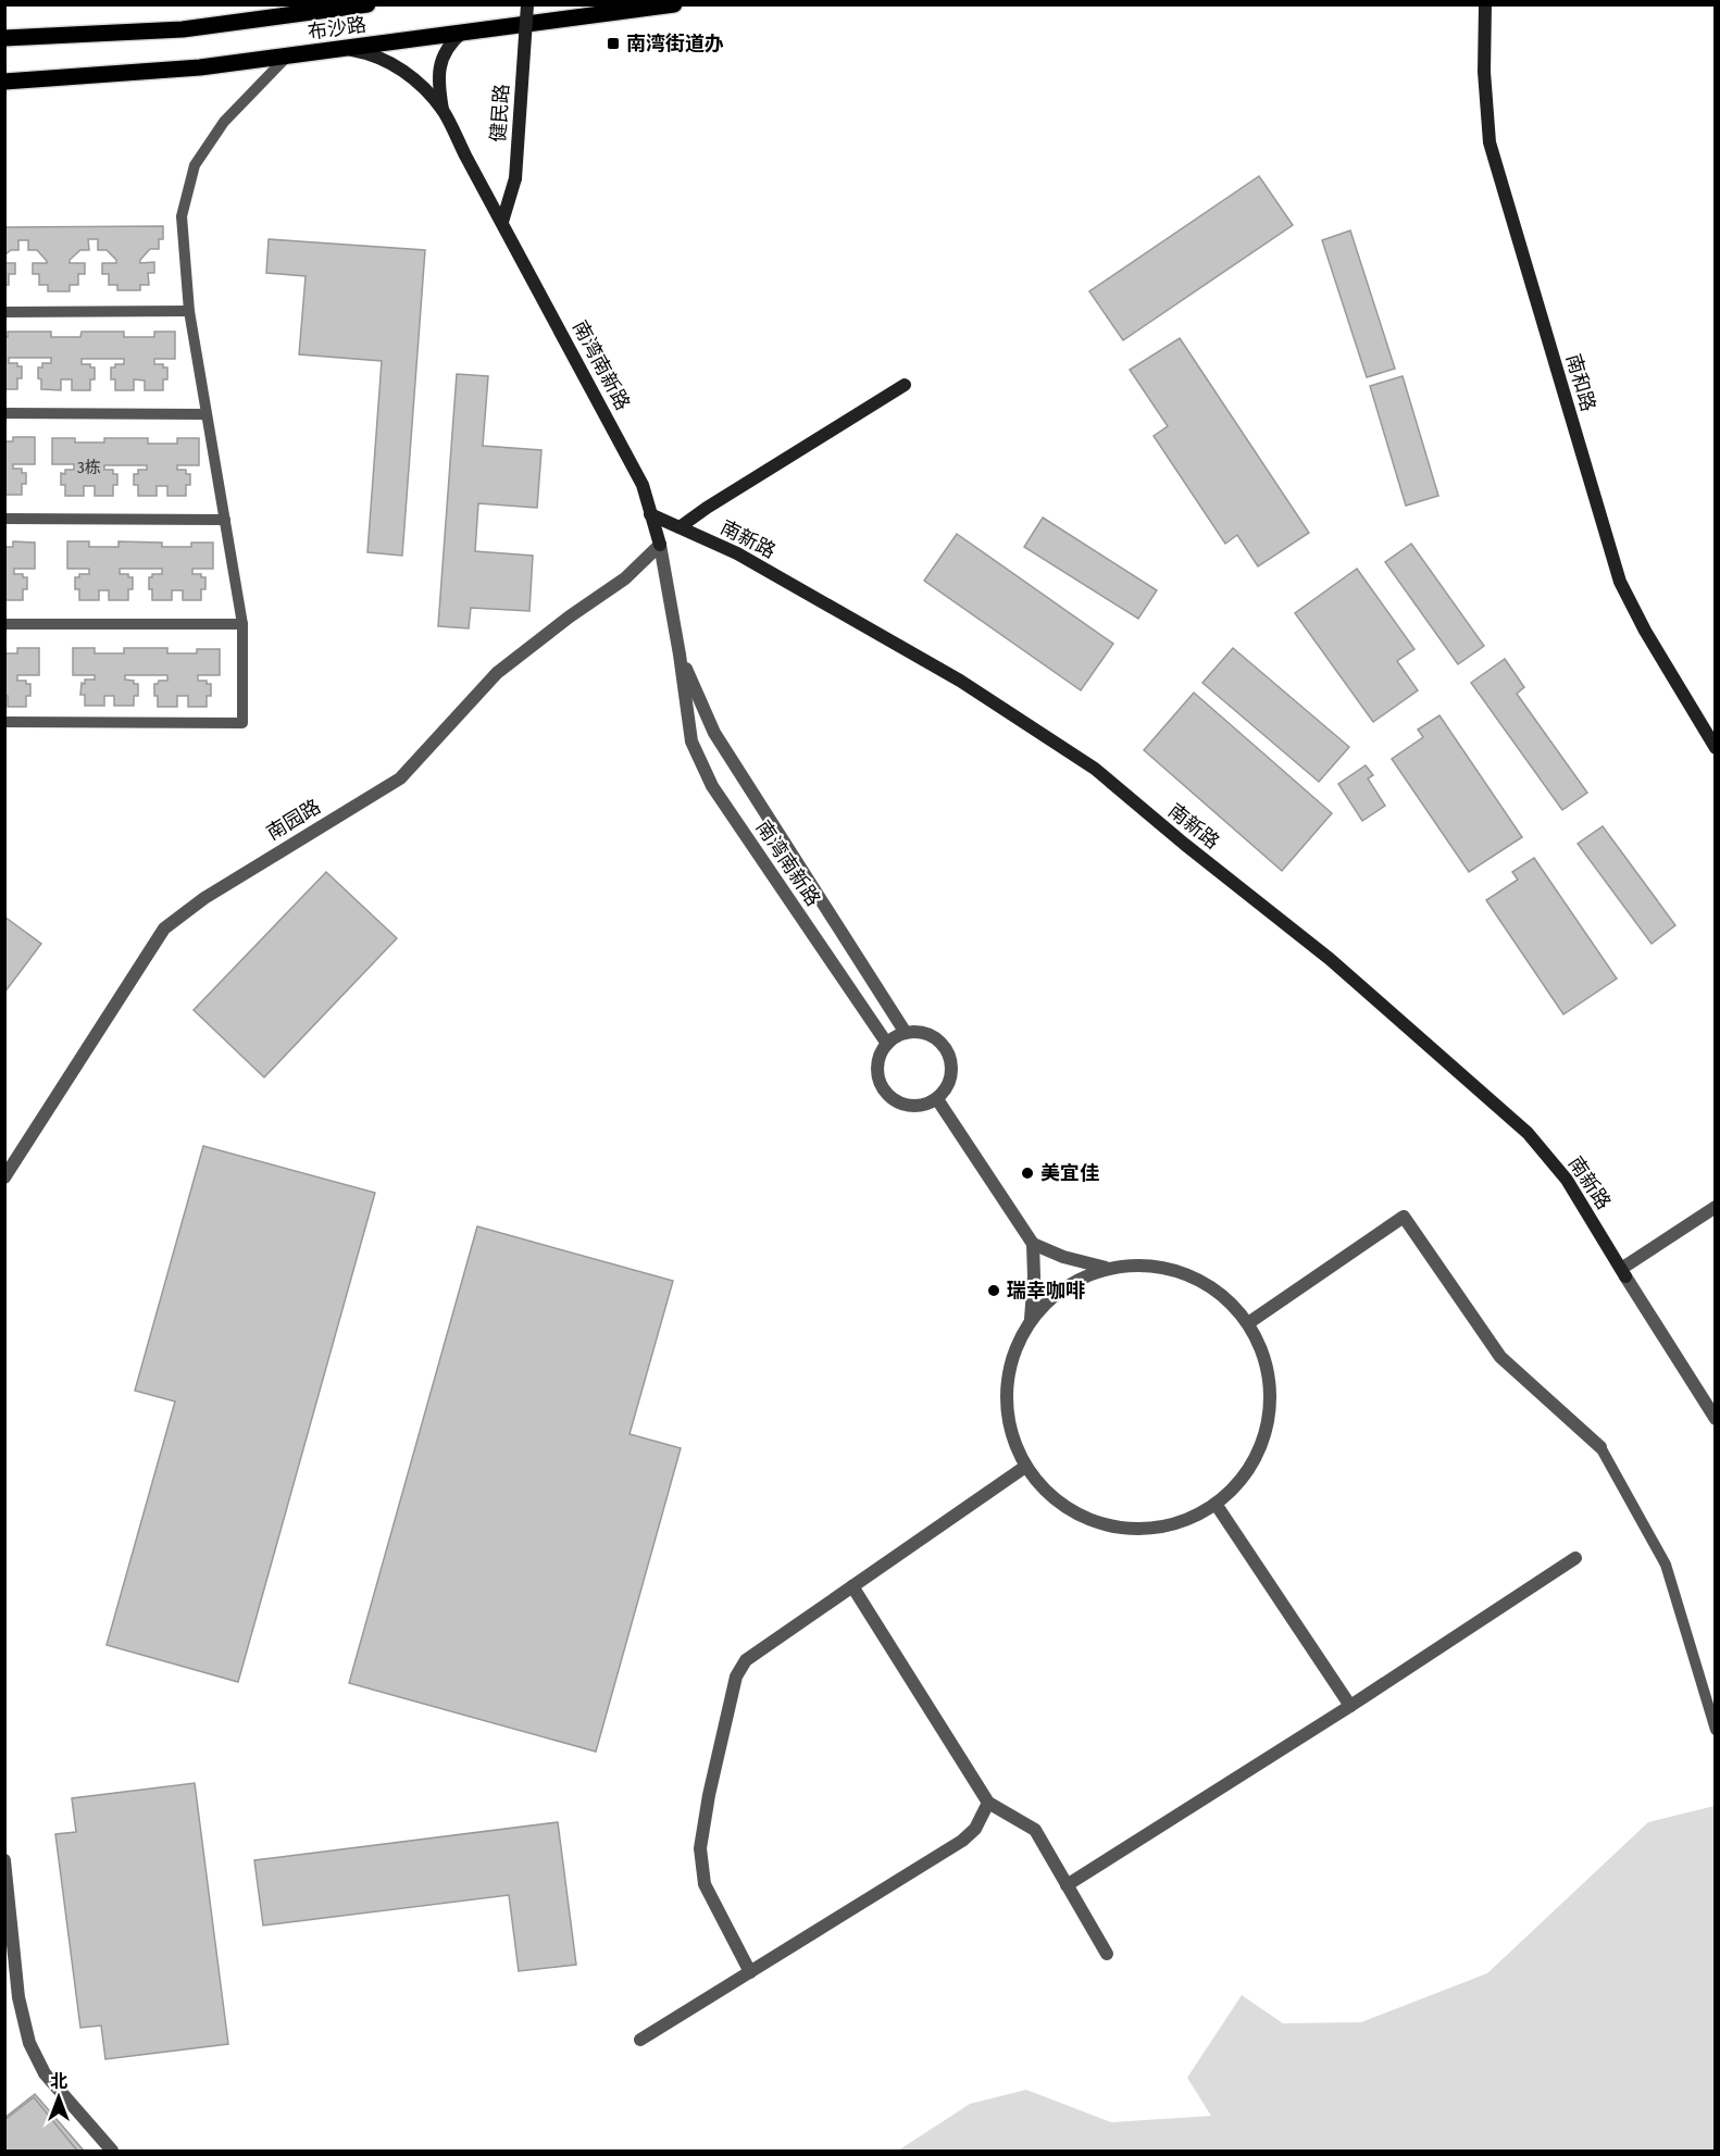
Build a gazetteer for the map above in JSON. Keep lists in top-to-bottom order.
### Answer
{
  "streets": {
    "main road": ["布沙路"],
    "street": [
      "健民路",
      "南湾南新路",
      "南和路",
      "南新路",
      "南园路"
    ]
  },
  "crossings": [
    ["布沙路", "南湾南新路"],
    ["健民路", "南湾南新路"],
    ["南湾南新路", "南新路"],
    ["南湾南新路", "南园路"]
  ],
  "places": {
    "transit": ["南湾街道办"],
    "other": ["美宜佳", "瑞幸咖啡"]
  },
  "house_numbers": ["3栋"],
  "north": "top"
}
